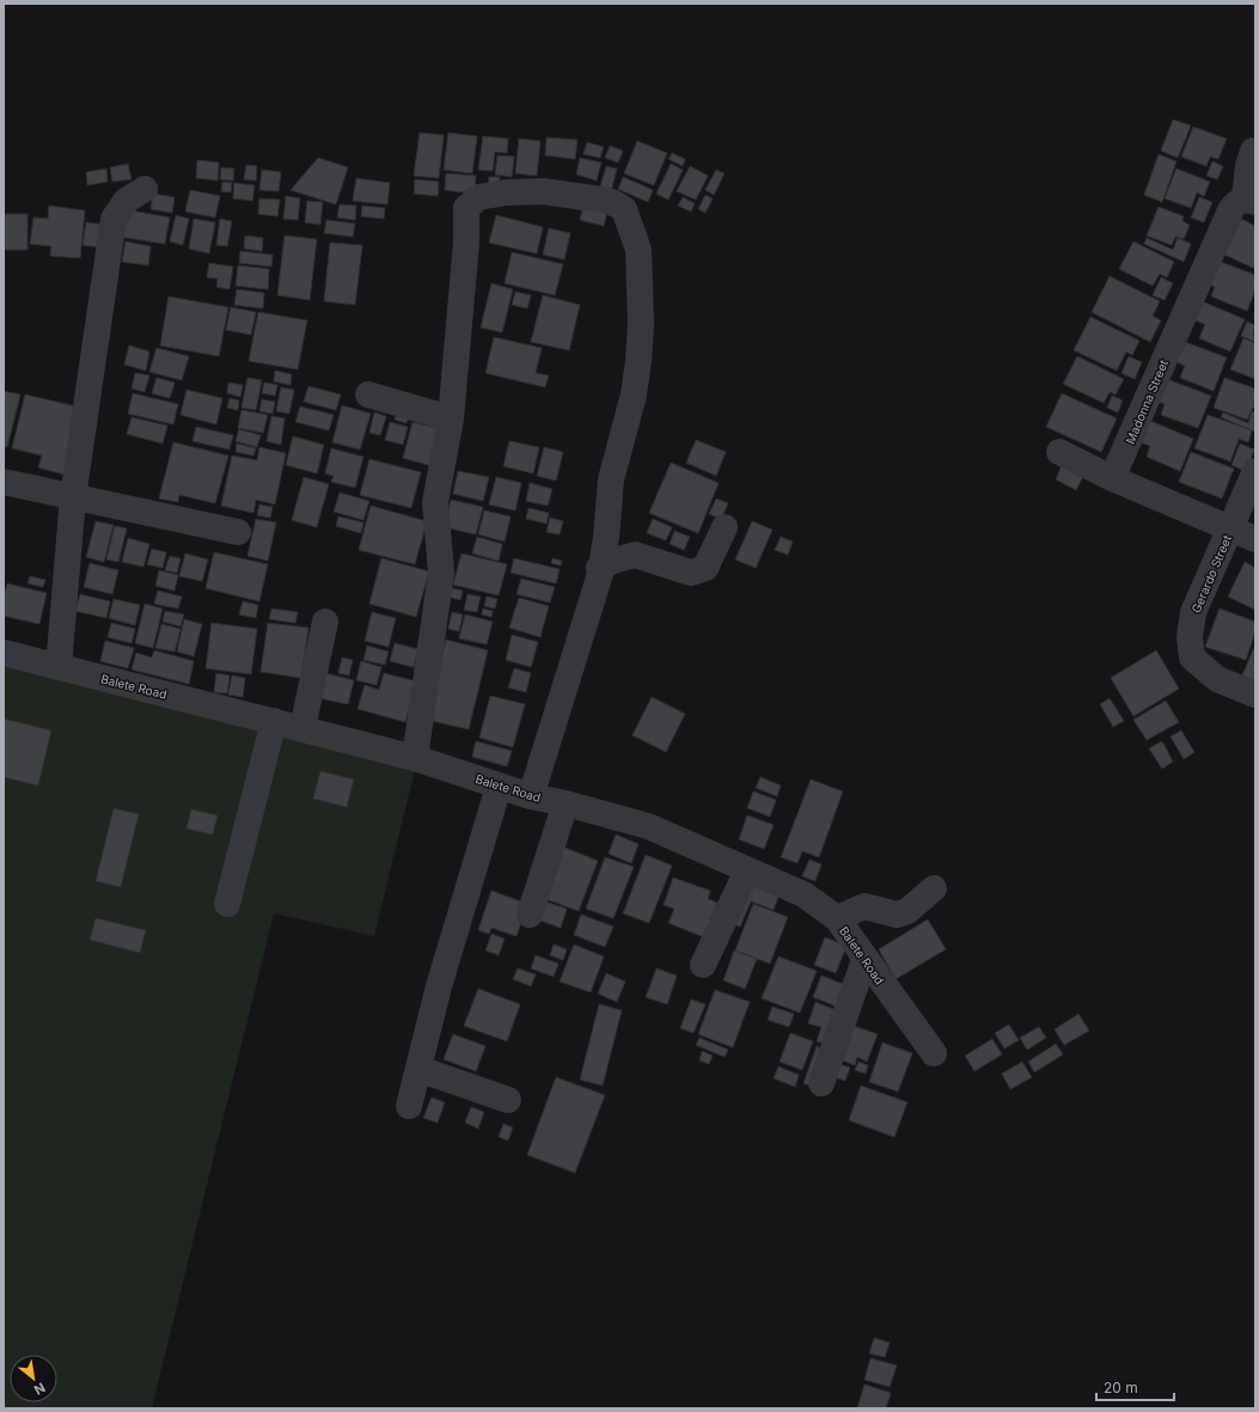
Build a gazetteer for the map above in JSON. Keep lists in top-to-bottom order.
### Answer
{
  "streets": {
    "street": ["Madonna Street", "Gerardo Street", "Balete Road"]
  },
  "scale_bar": "20 m",
  "north": "bottom right"
}
